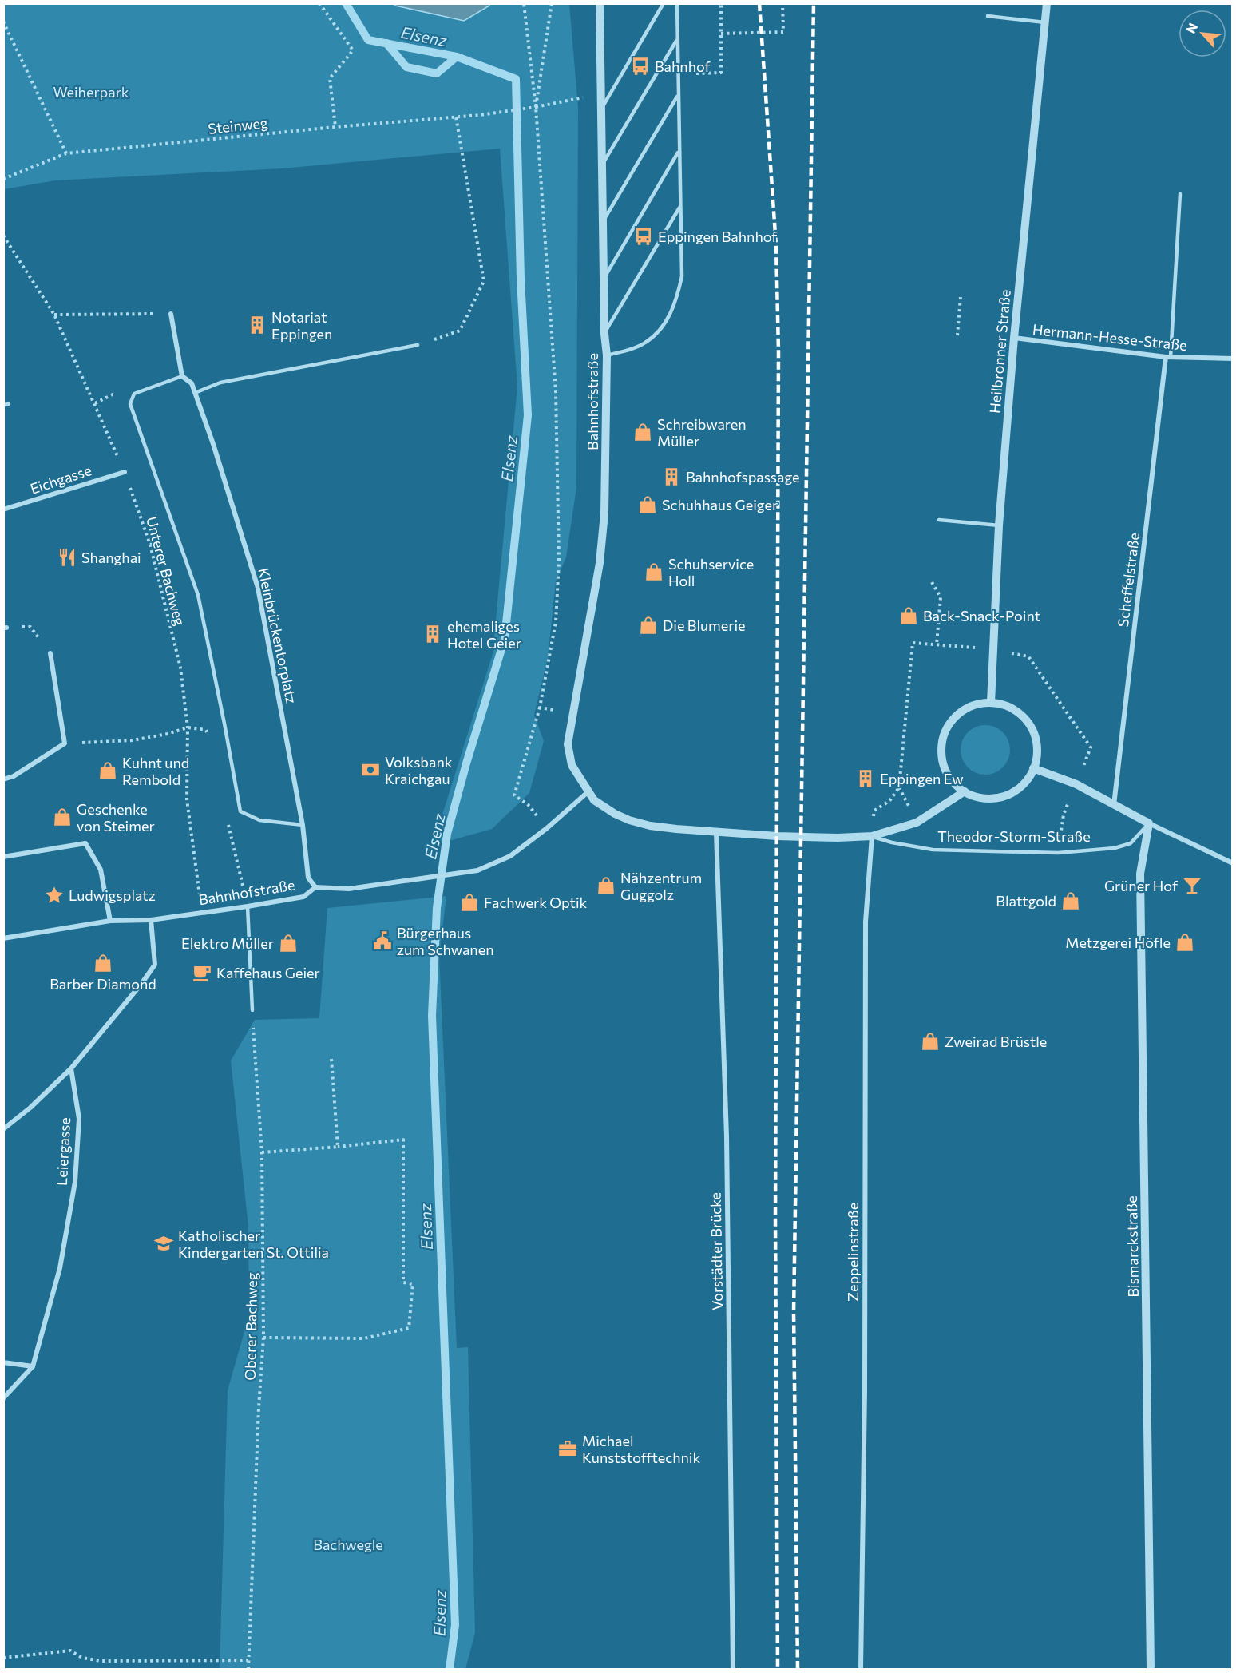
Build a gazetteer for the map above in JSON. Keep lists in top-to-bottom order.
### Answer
{
  "streets": {
    "street": [
      "Hermann-Hesse-Straße",
      "Heilbronner Straße",
      "Bahnhofstraße",
      "Eichgasse",
      "Scheffelstraße",
      "Kleinbrückentorplatz",
      "Theodor-Storm-Straße",
      "Leiergasse",
      "Bismarckstraße",
      "Vorstädter Brücke",
      "Zeppelinstraße"
    ],
    "path": ["Steinweg", "Unterer Bachweg", "Oberer Bachweg"]
  },
  "crossings": [
    ["Steinweg", "Bahnhofstraße"],
    ["Hermann-Hesse-Straße", "Heilbronner Straße"],
    ["Hermann-Hesse-Straße", "Scheffelstraße"],
    ["Heilbronner Straße", "Theodor-Storm-Straße"],
    ["Bahnhofstraße", "Unterer Bachweg"],
    ["Bahnhofstraße", "Kleinbrückentorplatz"],
    ["Bahnhofstraße", "Theodor-Storm-Straße"],
    ["Bahnhofstraße", "Vorstädter Brücke"],
    ["Eichgasse", "Unterer Bachweg"],
    ["Theodor-Storm-Straße", "Bismarckstraße"],
    ["Theodor-Storm-Straße", "Vorstädter Brücke"],
    ["Theodor-Storm-Straße", "Zeppelinstraße"]
  ],
  "water": ["Elsenz"],
  "parks": ["Weiherpark", "Bachwegle"],
  "places": {
    "bus stop": ["Bahnhof", "Eppingen Bahnhof"],
    "building": [
      "Notariat Eppingen",
      "Bahnhofspassage",
      "ehemaliges Hotel Geier",
      "Eppingen Ew"
    ],
    "shop": [
      "Schreibwaren Müller",
      "Schuhhaus Geiger",
      "Schuhservice Holl",
      "Back-Snack-Point",
      "Die Blumerie",
      "Kuhnt und Rembold",
      "Geschenke von Steimer",
      "Nähzentrum Guggolz",
      "Blattgold",
      "Fachwerk Optik",
      "Metzgerei Höfle",
      "Elektro Müller",
      "Barber Diamond",
      "Zweirad Brüstle"
    ],
    "restaurant": ["Shanghai"],
    "bank": ["Volksbank Kraichgau"],
    "bar": ["Grüner Hof"],
    "place": ["Ludwigsplatz"],
    "public building": ["Bürgerhaus zum Schwanen"],
    "cafe": ["Kaffehaus Geier"],
    "school or university": ["Katholischer Kindergarten St. Ottilia"],
    "office": ["Michael Kunststofftechnik"]
  },
  "north": "top left"
}
